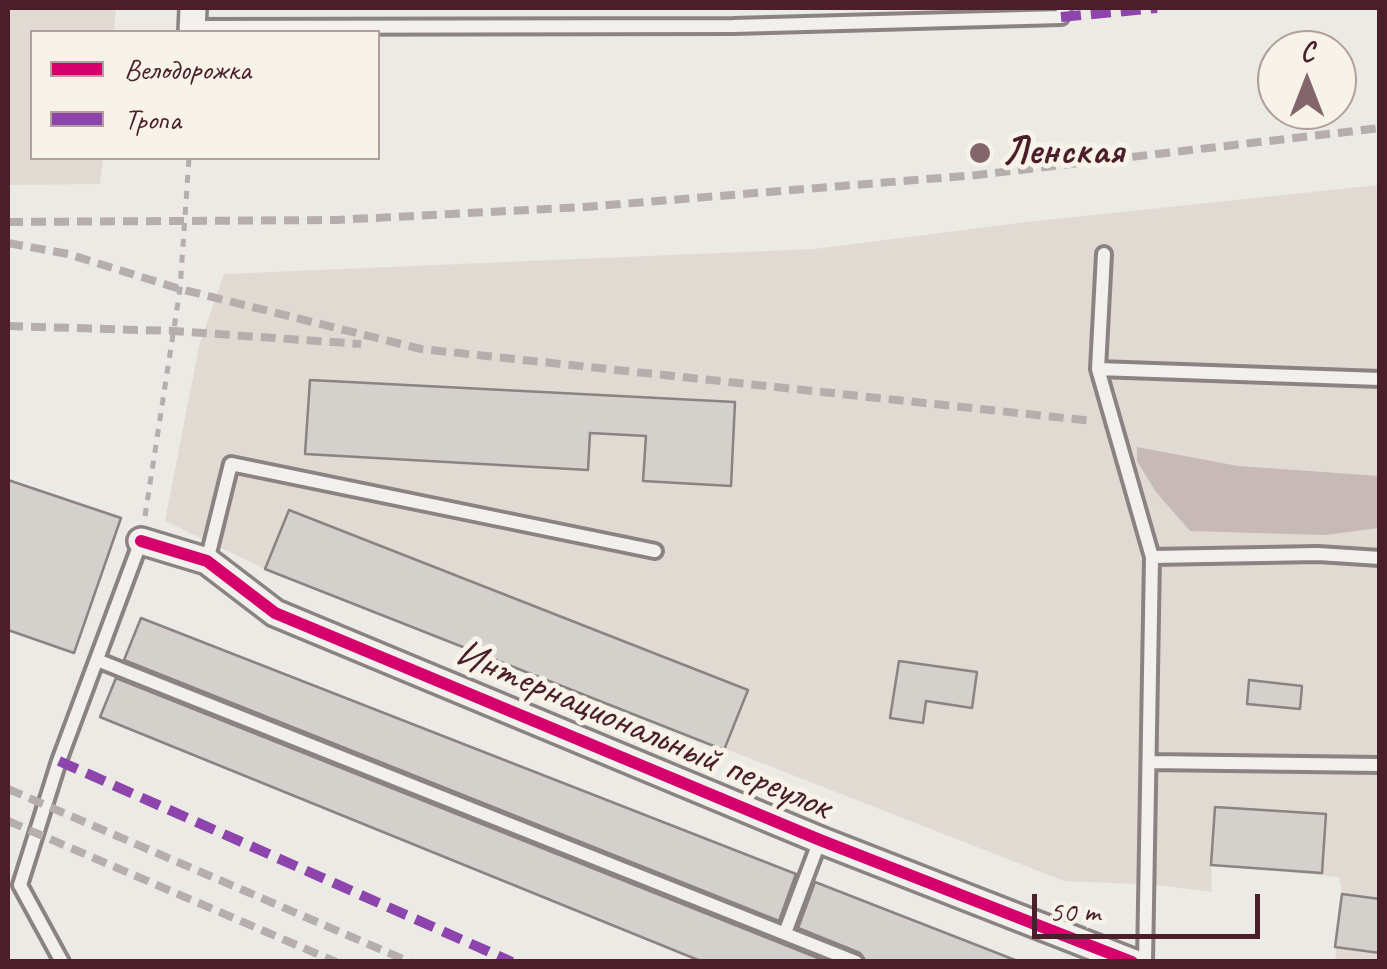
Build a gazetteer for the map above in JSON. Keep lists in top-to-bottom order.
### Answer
{
  "streets": {
    "street": ["Интернациональный переулок"]
  },
  "places": ["Ленская"],
  "legend": ["Велодорожка", "Тропа"],
  "scale_bar": "50 m",
  "north": "top"
}
